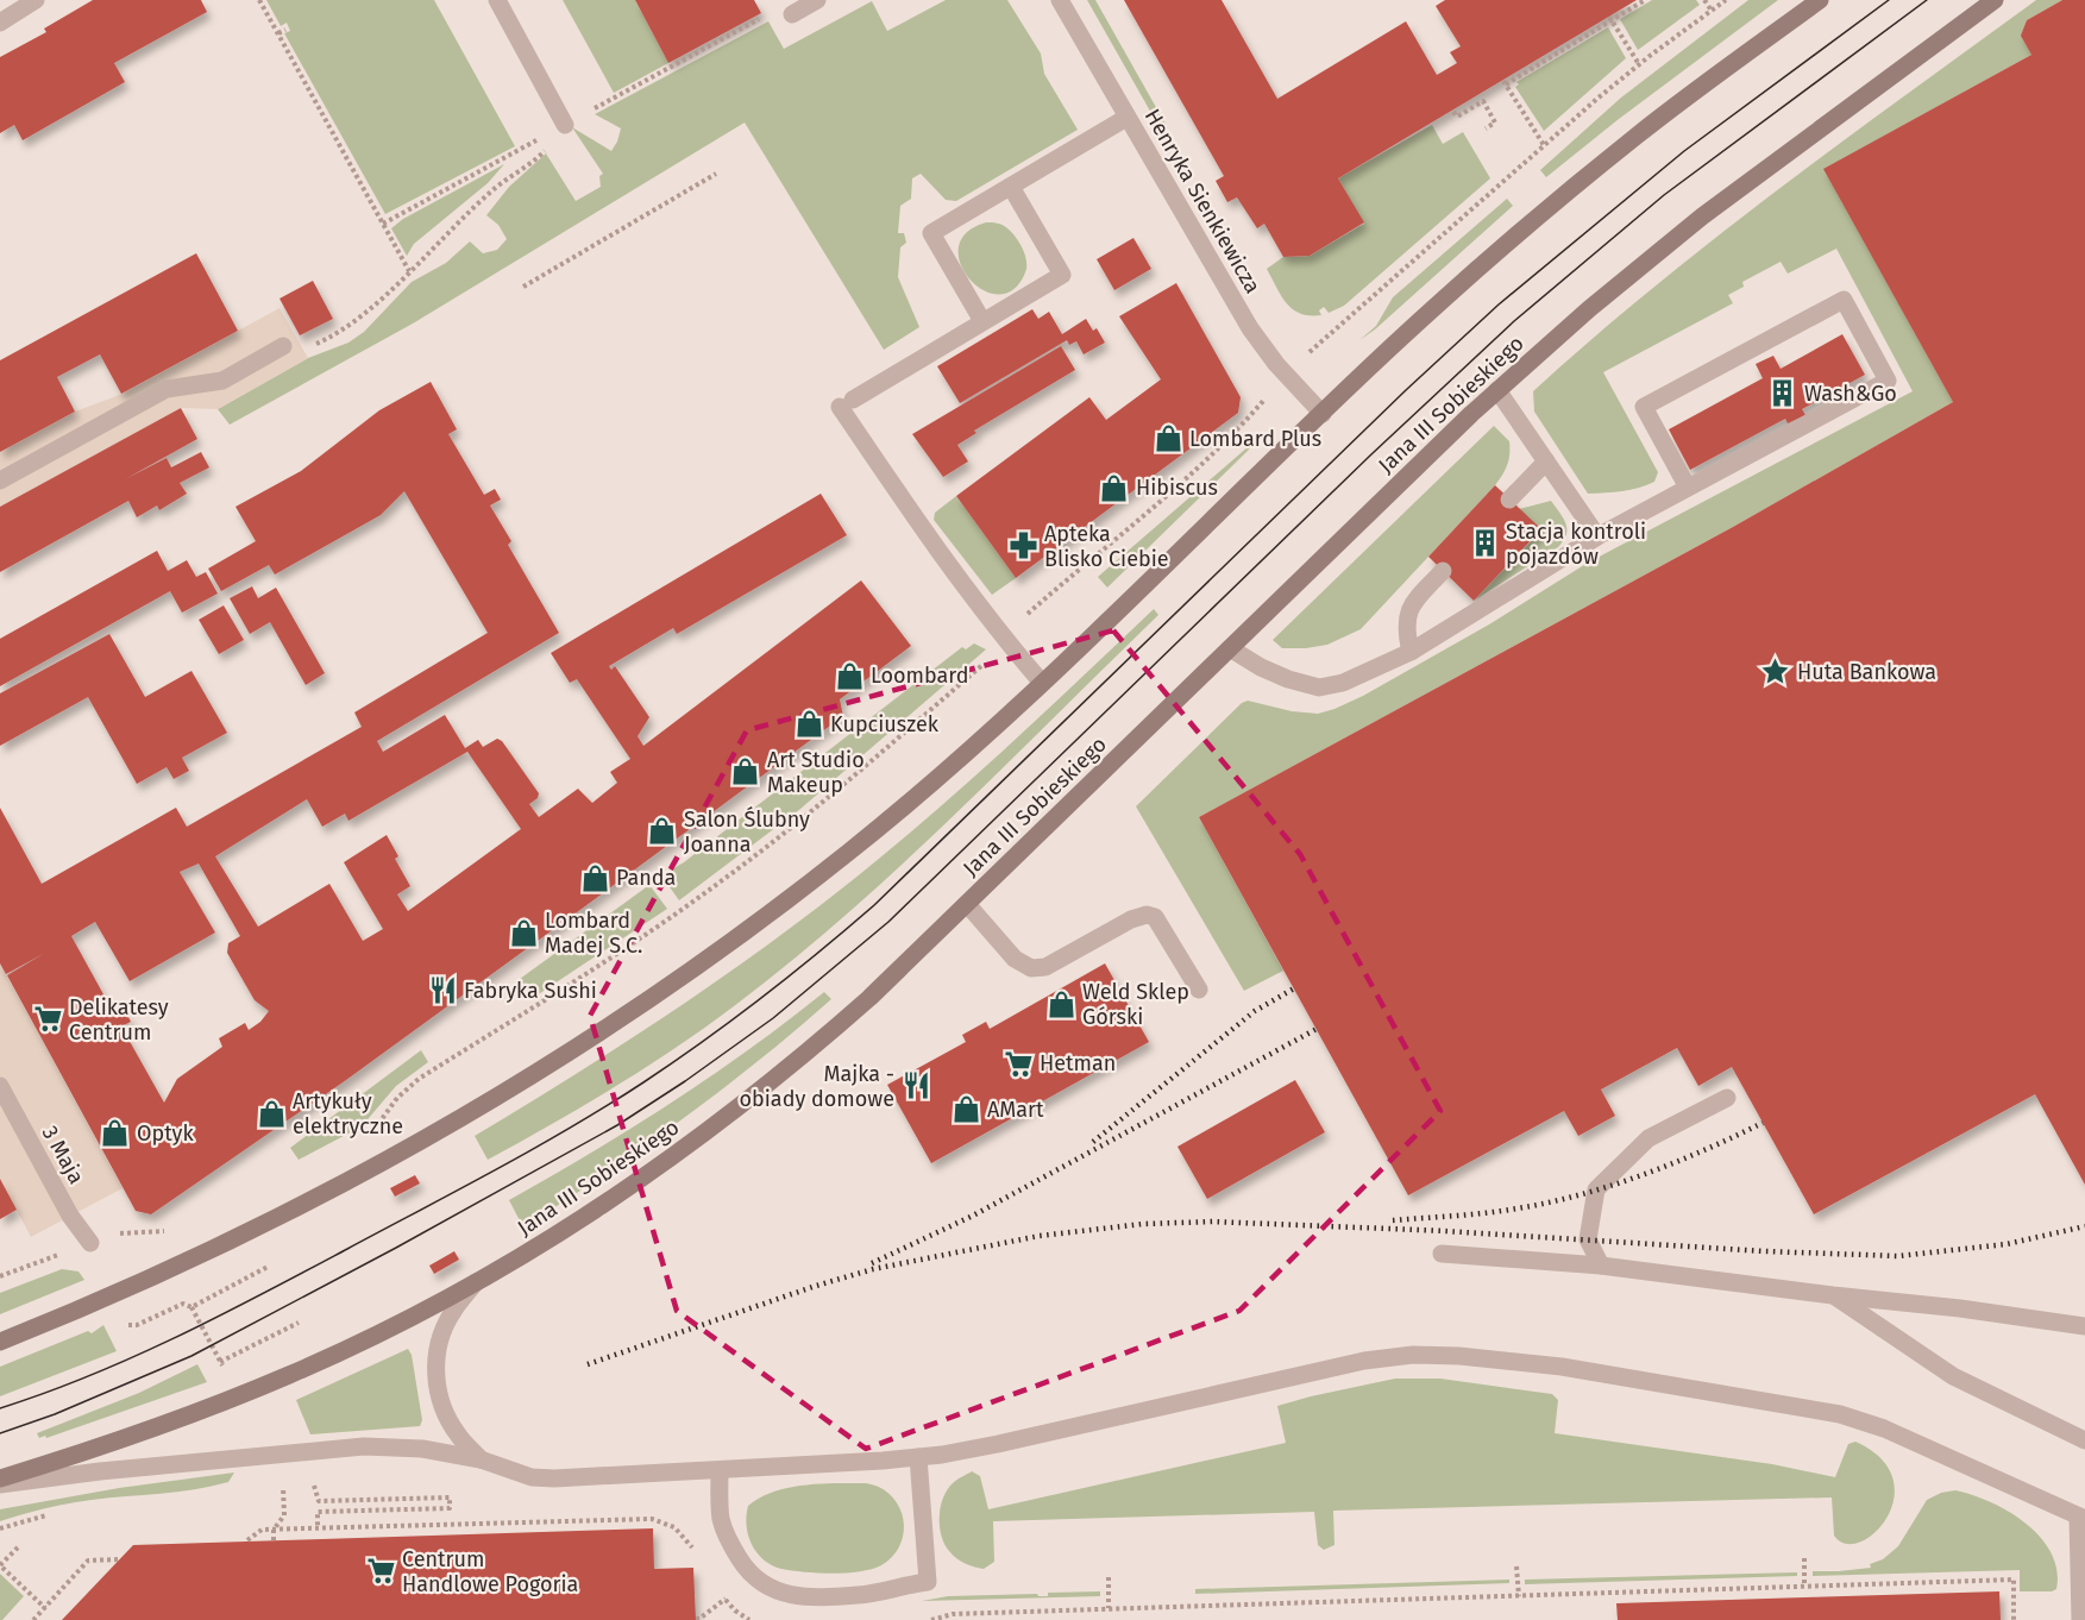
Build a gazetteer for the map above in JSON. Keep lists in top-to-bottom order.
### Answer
{
  "streets": {
    "main road": ["Jana III Sobieskiego"],
    "street": ["Henryka Sienkiewicza", "3 Maja"]
  },
  "places": {
    "building": ["Wash&Go", "Stacja kontroli pojazdów"],
    "shop": [
      "Lombard Plus",
      "Hibiscus",
      "Loombard",
      "Kupciuszek",
      "Art Studio Makeup",
      "Salon Ślubny Joanna",
      "Panda",
      "Lombard Madej S.C.",
      "Weld Sklep Górski",
      "AMart",
      "Artykuły elektryczne",
      "Optyk"
    ],
    "pharmacy": ["Apteka Blisko Ciebie"],
    "place": ["Huta Bankowa"],
    "restaurant": ["Fabryka Sushi", "Majka - obiady domowe"],
    "supermarket": ["Delikatesy Centrum", "Hetman", "Centrum Handlowe Pogoria"]
  }
}
